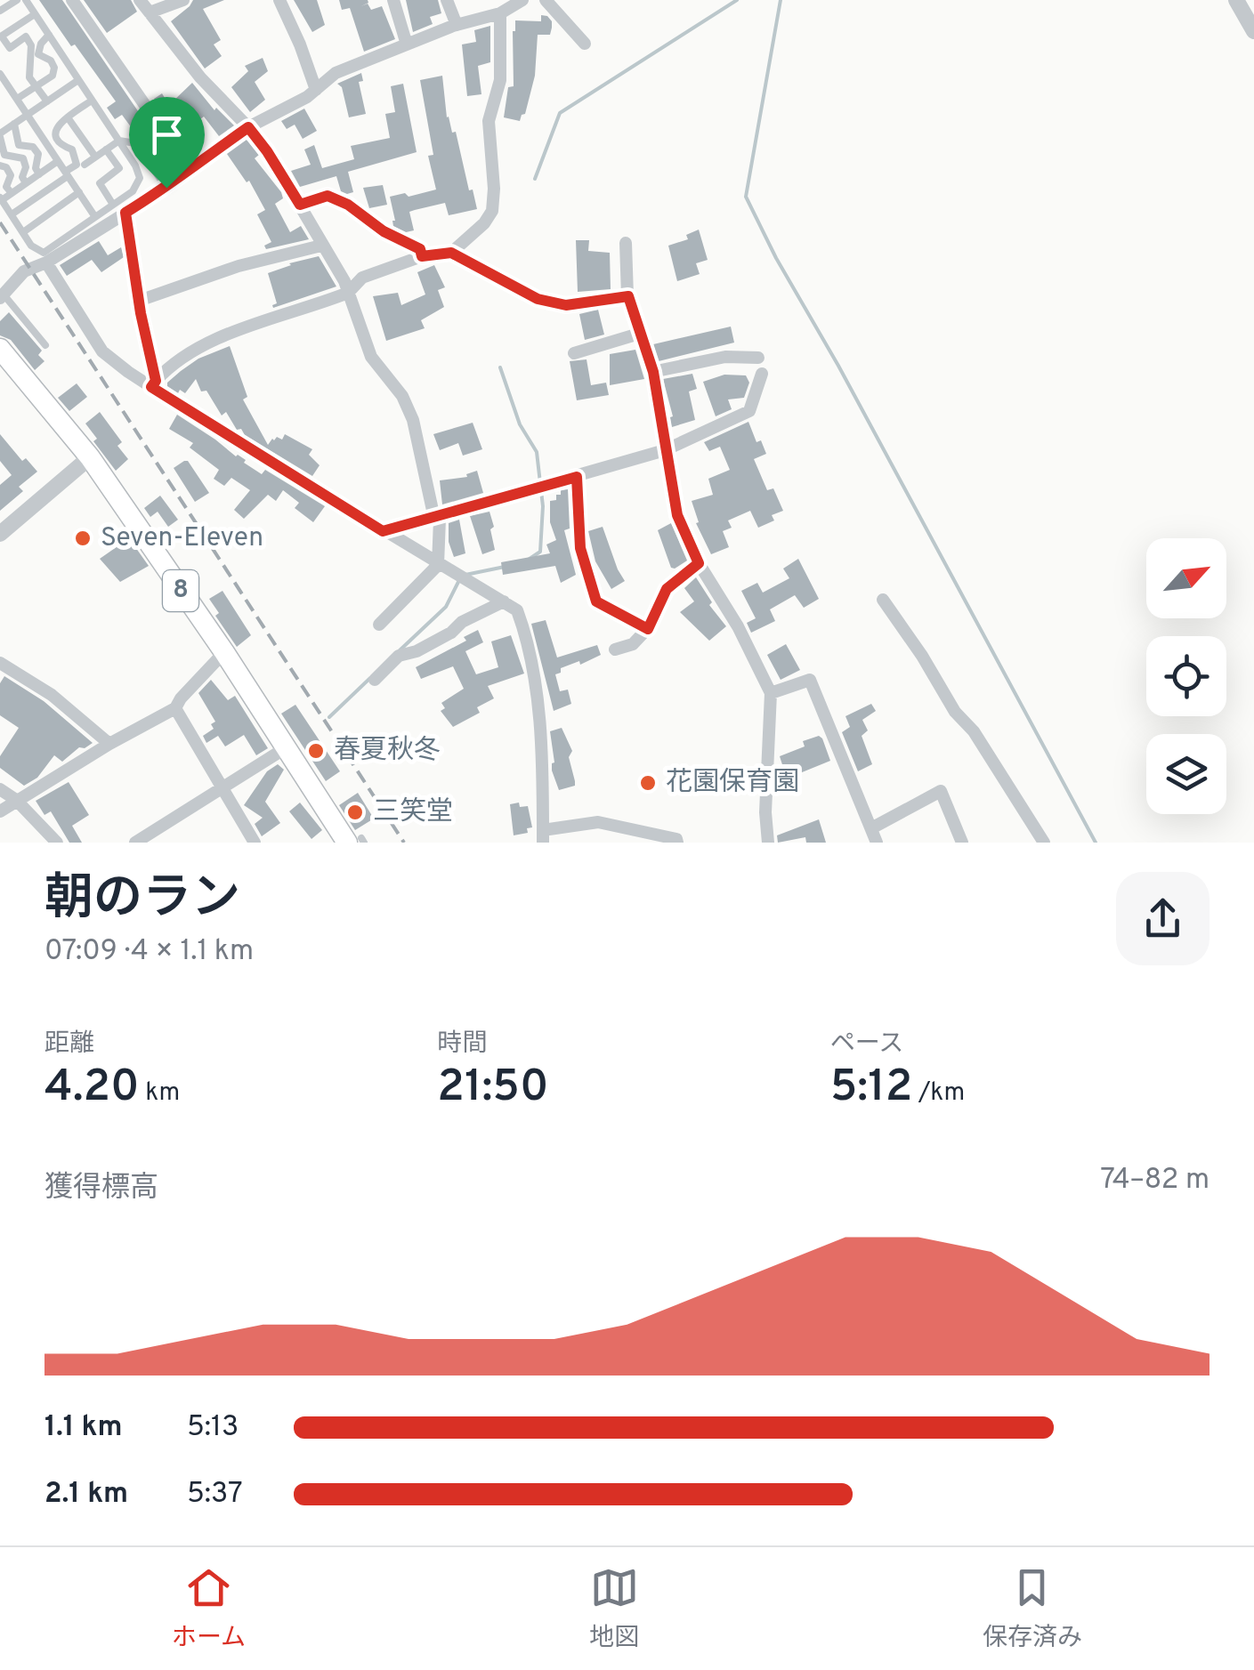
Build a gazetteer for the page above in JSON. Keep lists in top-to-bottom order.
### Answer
{
  "streets": {
    "main road": ["8"]
  },
  "places": [
    "Seven-Eleven",
    "春夏秋冬",
    "花園保育園",
    "三笑堂"
  ],
  "north": "top right",
  "page": {
    "heading": ["朝のラン", "07:09 · 4 × 1.1 km"],
    "stats": [
      ["距離", "4.20 km"],
      ["時間", "21:50"],
      ["ペース", "5:12 /km"]
    ],
    "chart": ["獲得標高", "74–82 m"],
    "list": [
      {
        "name": "1.1 km",
        "note": "5:13"
      },
      {
        "name": "2.1 km",
        "note": "5:37"
      }
    ],
    "tabs": ["ホーム", "地図", "保存済み"]
  }
}
